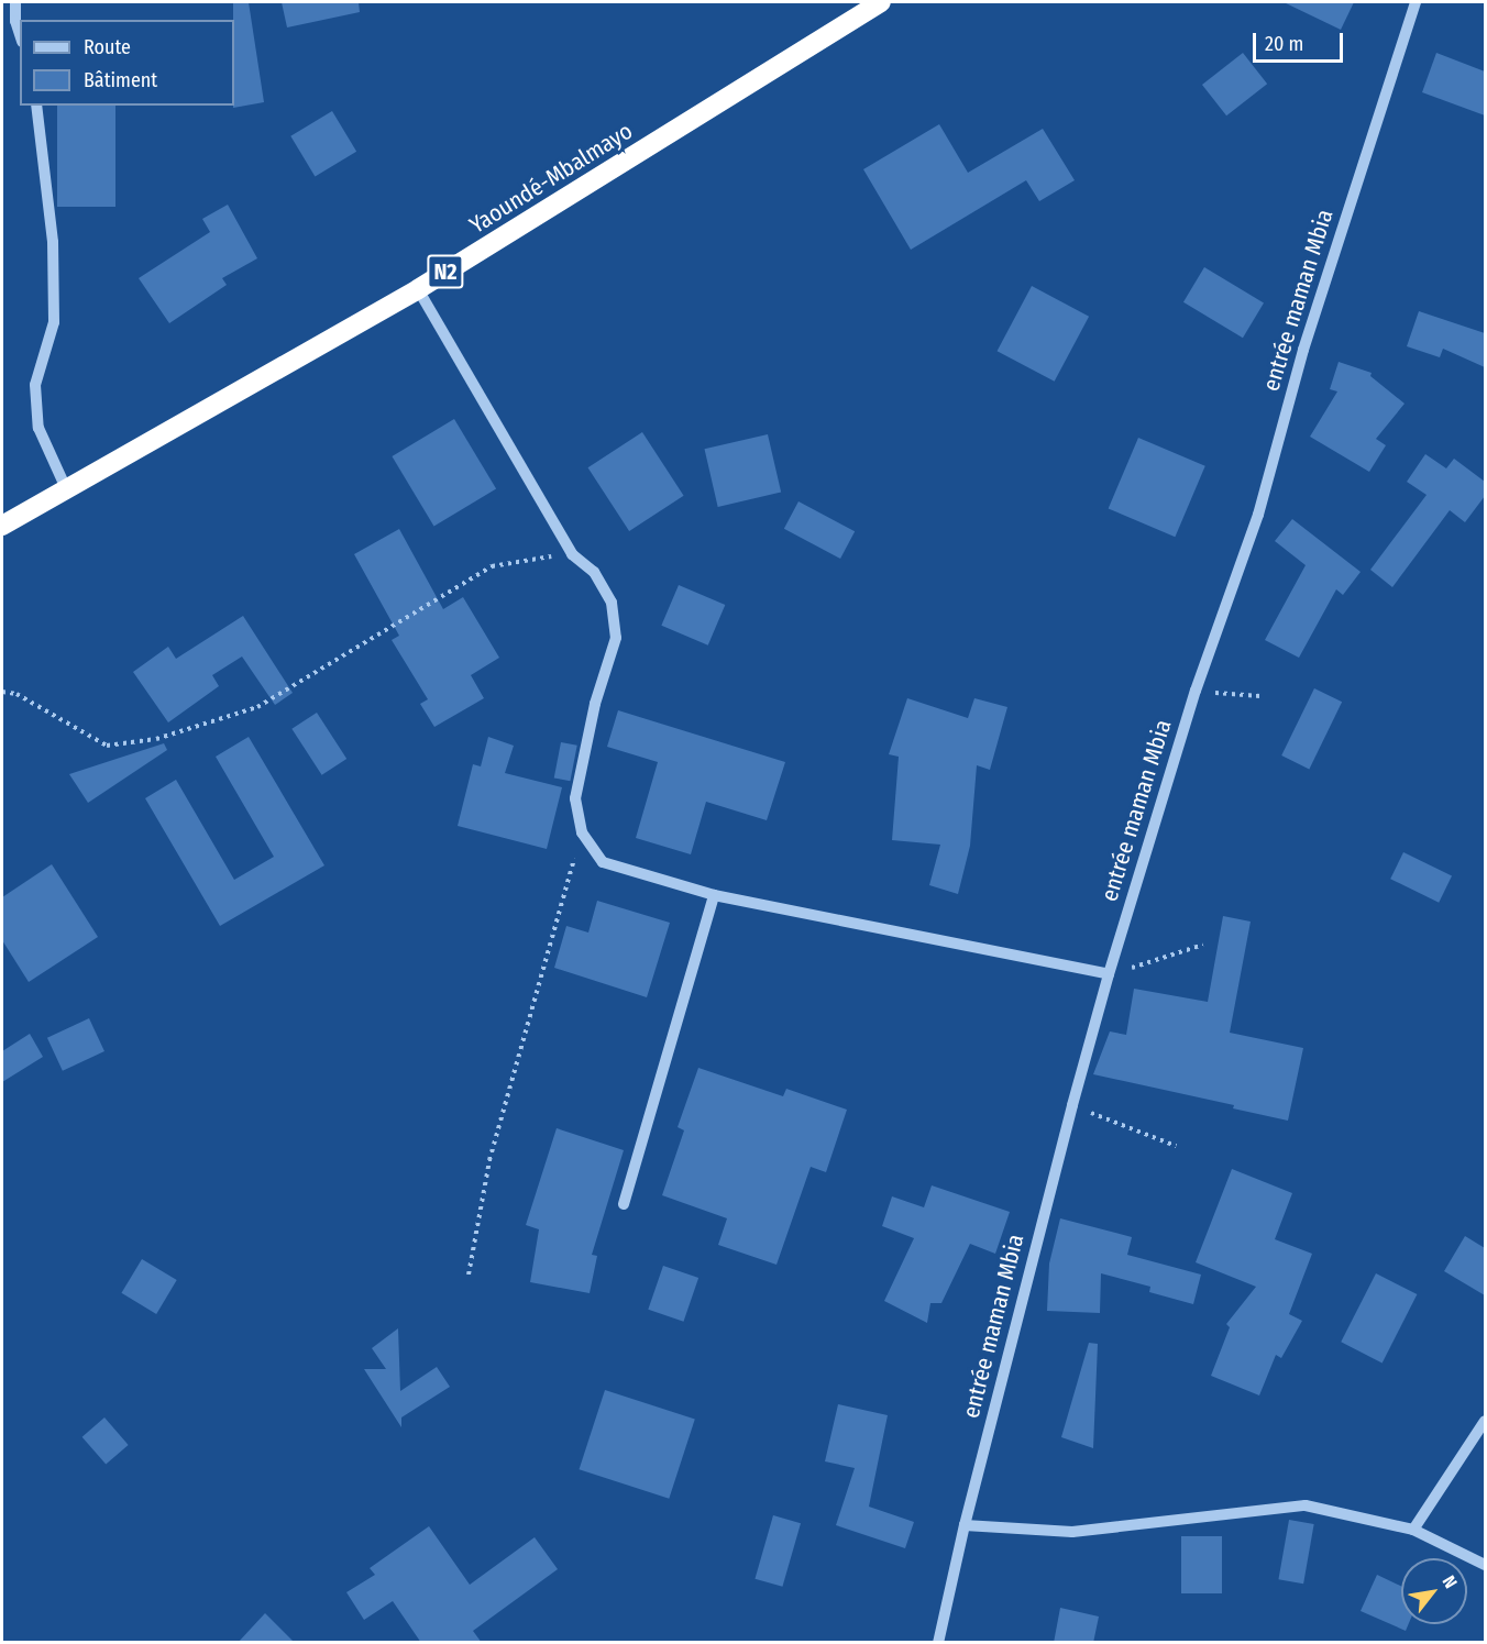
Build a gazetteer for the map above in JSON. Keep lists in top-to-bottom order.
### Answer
{
  "streets": {
    "highway": ["Yaoundé-Mbalmayo", "N2"],
    "street": ["entrée maman Mbia"]
  },
  "legend": ["Route", "Bâtiment"],
  "scale_bar": "20 m",
  "north": "top right"
}
